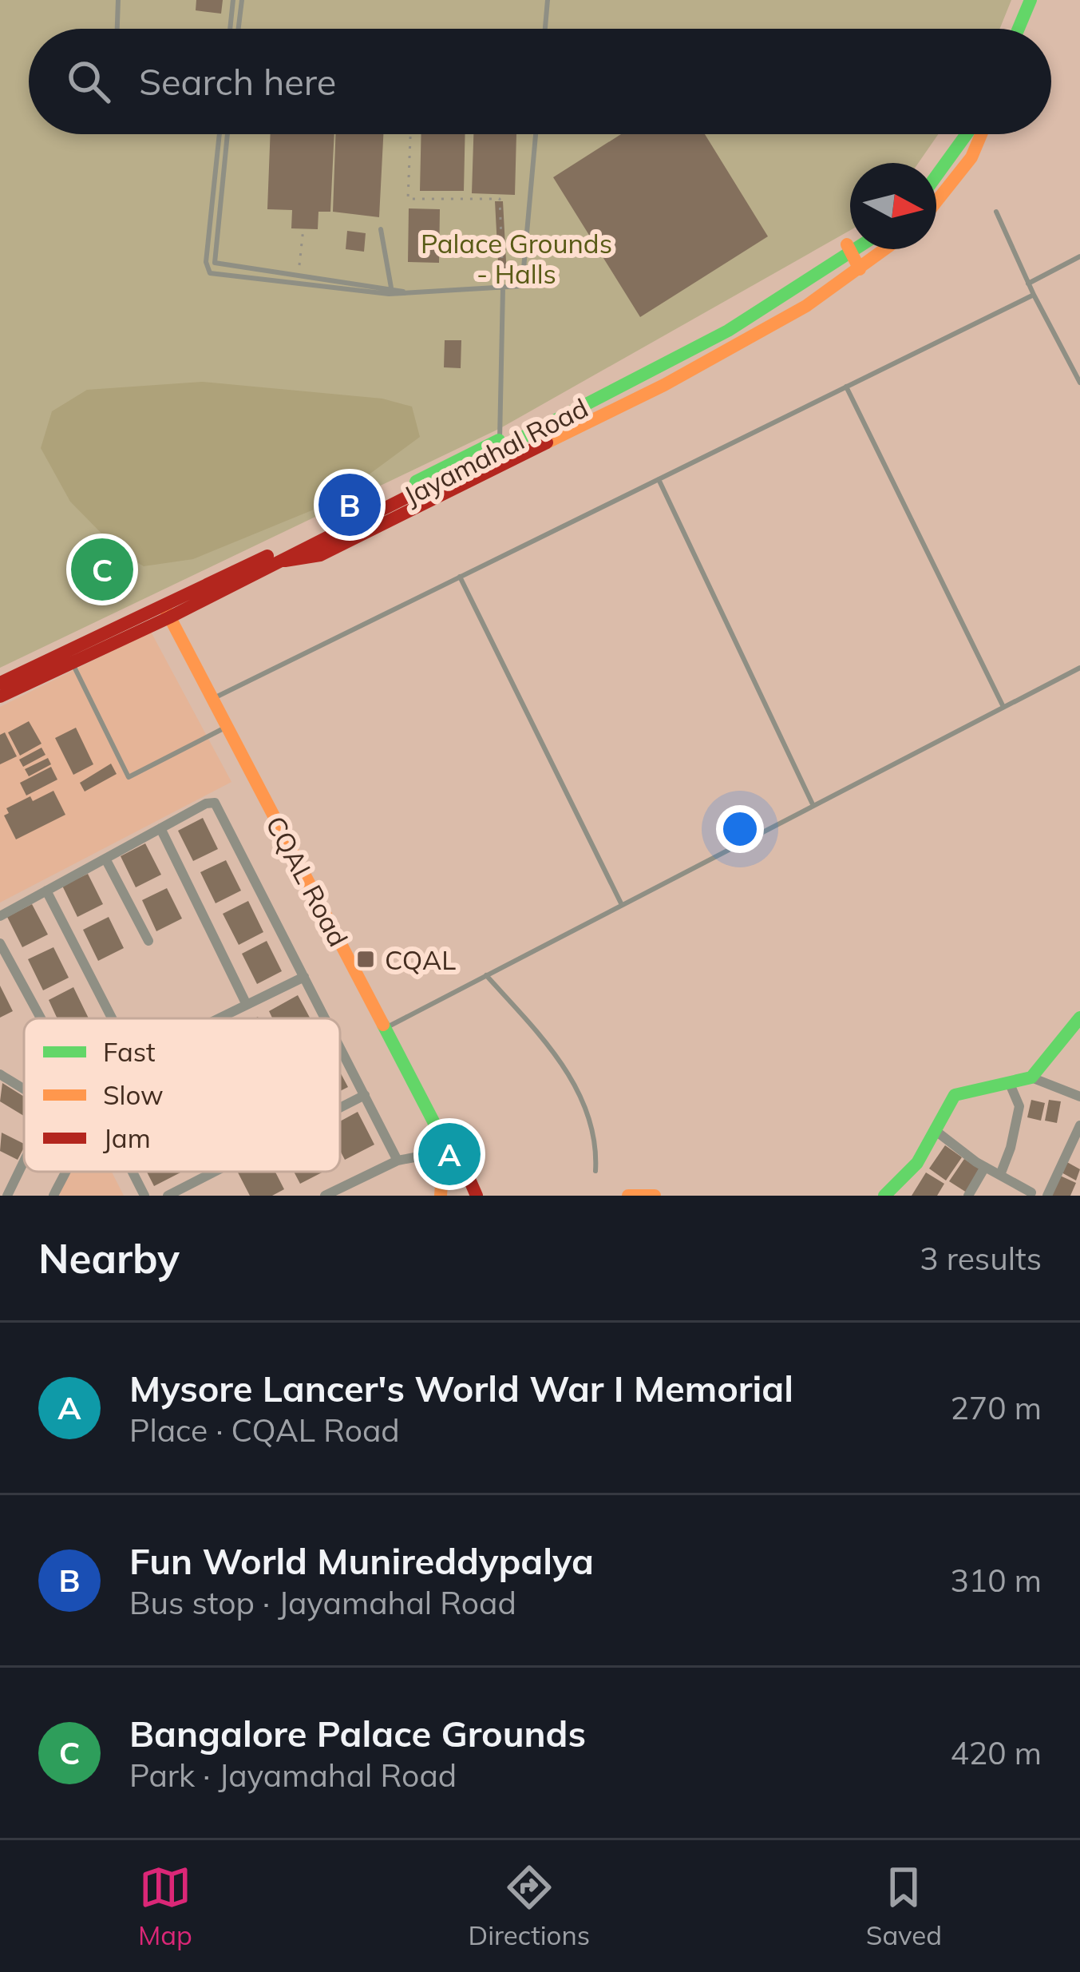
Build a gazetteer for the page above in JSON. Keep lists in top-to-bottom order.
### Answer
{
  "streets": {
    "main road": ["Jayamahal Road", "CQAL Road"]
  },
  "crossings": [
    ["Jayamahal Road", "CQAL Road"]
  ],
  "parks": ["Palace Grounds - Halls"],
  "places": {
    "transit": ["CQAL"]
  },
  "legend": ["Fast", "Slow", "Jam"],
  "north": "right",
  "page": {
    "search": "Search here",
    "pins": ["B", "C", "A"],
    "heading": ["Nearby", "3 results"],
    "list": [
      {
        "mark": "A",
        "name": "Mysore Lancer's World War I Memorial",
        "note": "Place · CQAL Road",
        "value": "270 m"
      },
      {
        "mark": "B",
        "name": "Fun World Munireddypalya",
        "note": "Bus stop · Jayamahal Road",
        "value": "310 m"
      },
      {
        "mark": "C",
        "name": "Bangalore Palace Grounds",
        "note": "Park · Jayamahal Road",
        "value": "420 m"
      }
    ],
    "nav": ["Map", "Directions", "Saved"]
  }
}
